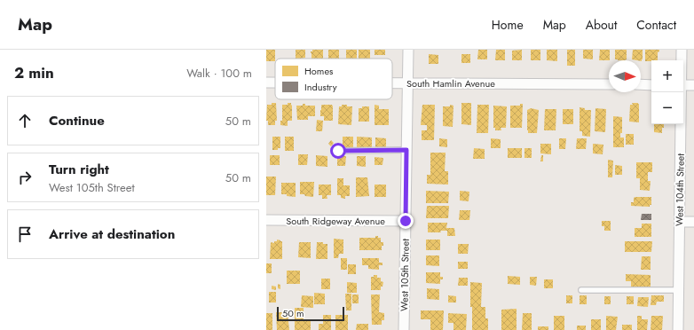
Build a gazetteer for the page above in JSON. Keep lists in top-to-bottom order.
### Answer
{
  "streets": {
    "street": [
      "South Hamlin Avenue",
      "West 104th Street",
      "South Ridgeway Avenue",
      "West 105th Street"
    ]
  },
  "crossings": [
    ["South Hamlin Avenue", "West 105th Street"],
    ["South Ridgeway Avenue", "West 105th Street"]
  ],
  "legend": ["Homes", "Industry"],
  "scale_bar": "50 m",
  "north": "right",
  "page": {
    "header": "Map",
    "nav": [
      "Home",
      "Map",
      "About",
      "Contact"
    ],
    "heading": ["2 min", "Walk · 100 m"],
    "map_buttons": ["+", "−"],
    "list": [
      ["Continue", "50 m"],
      ["Turn right", "West 105th Street", "50 m"],
      "Arrive at destination"
    ],
    "scale": "50 m"
  }
}
